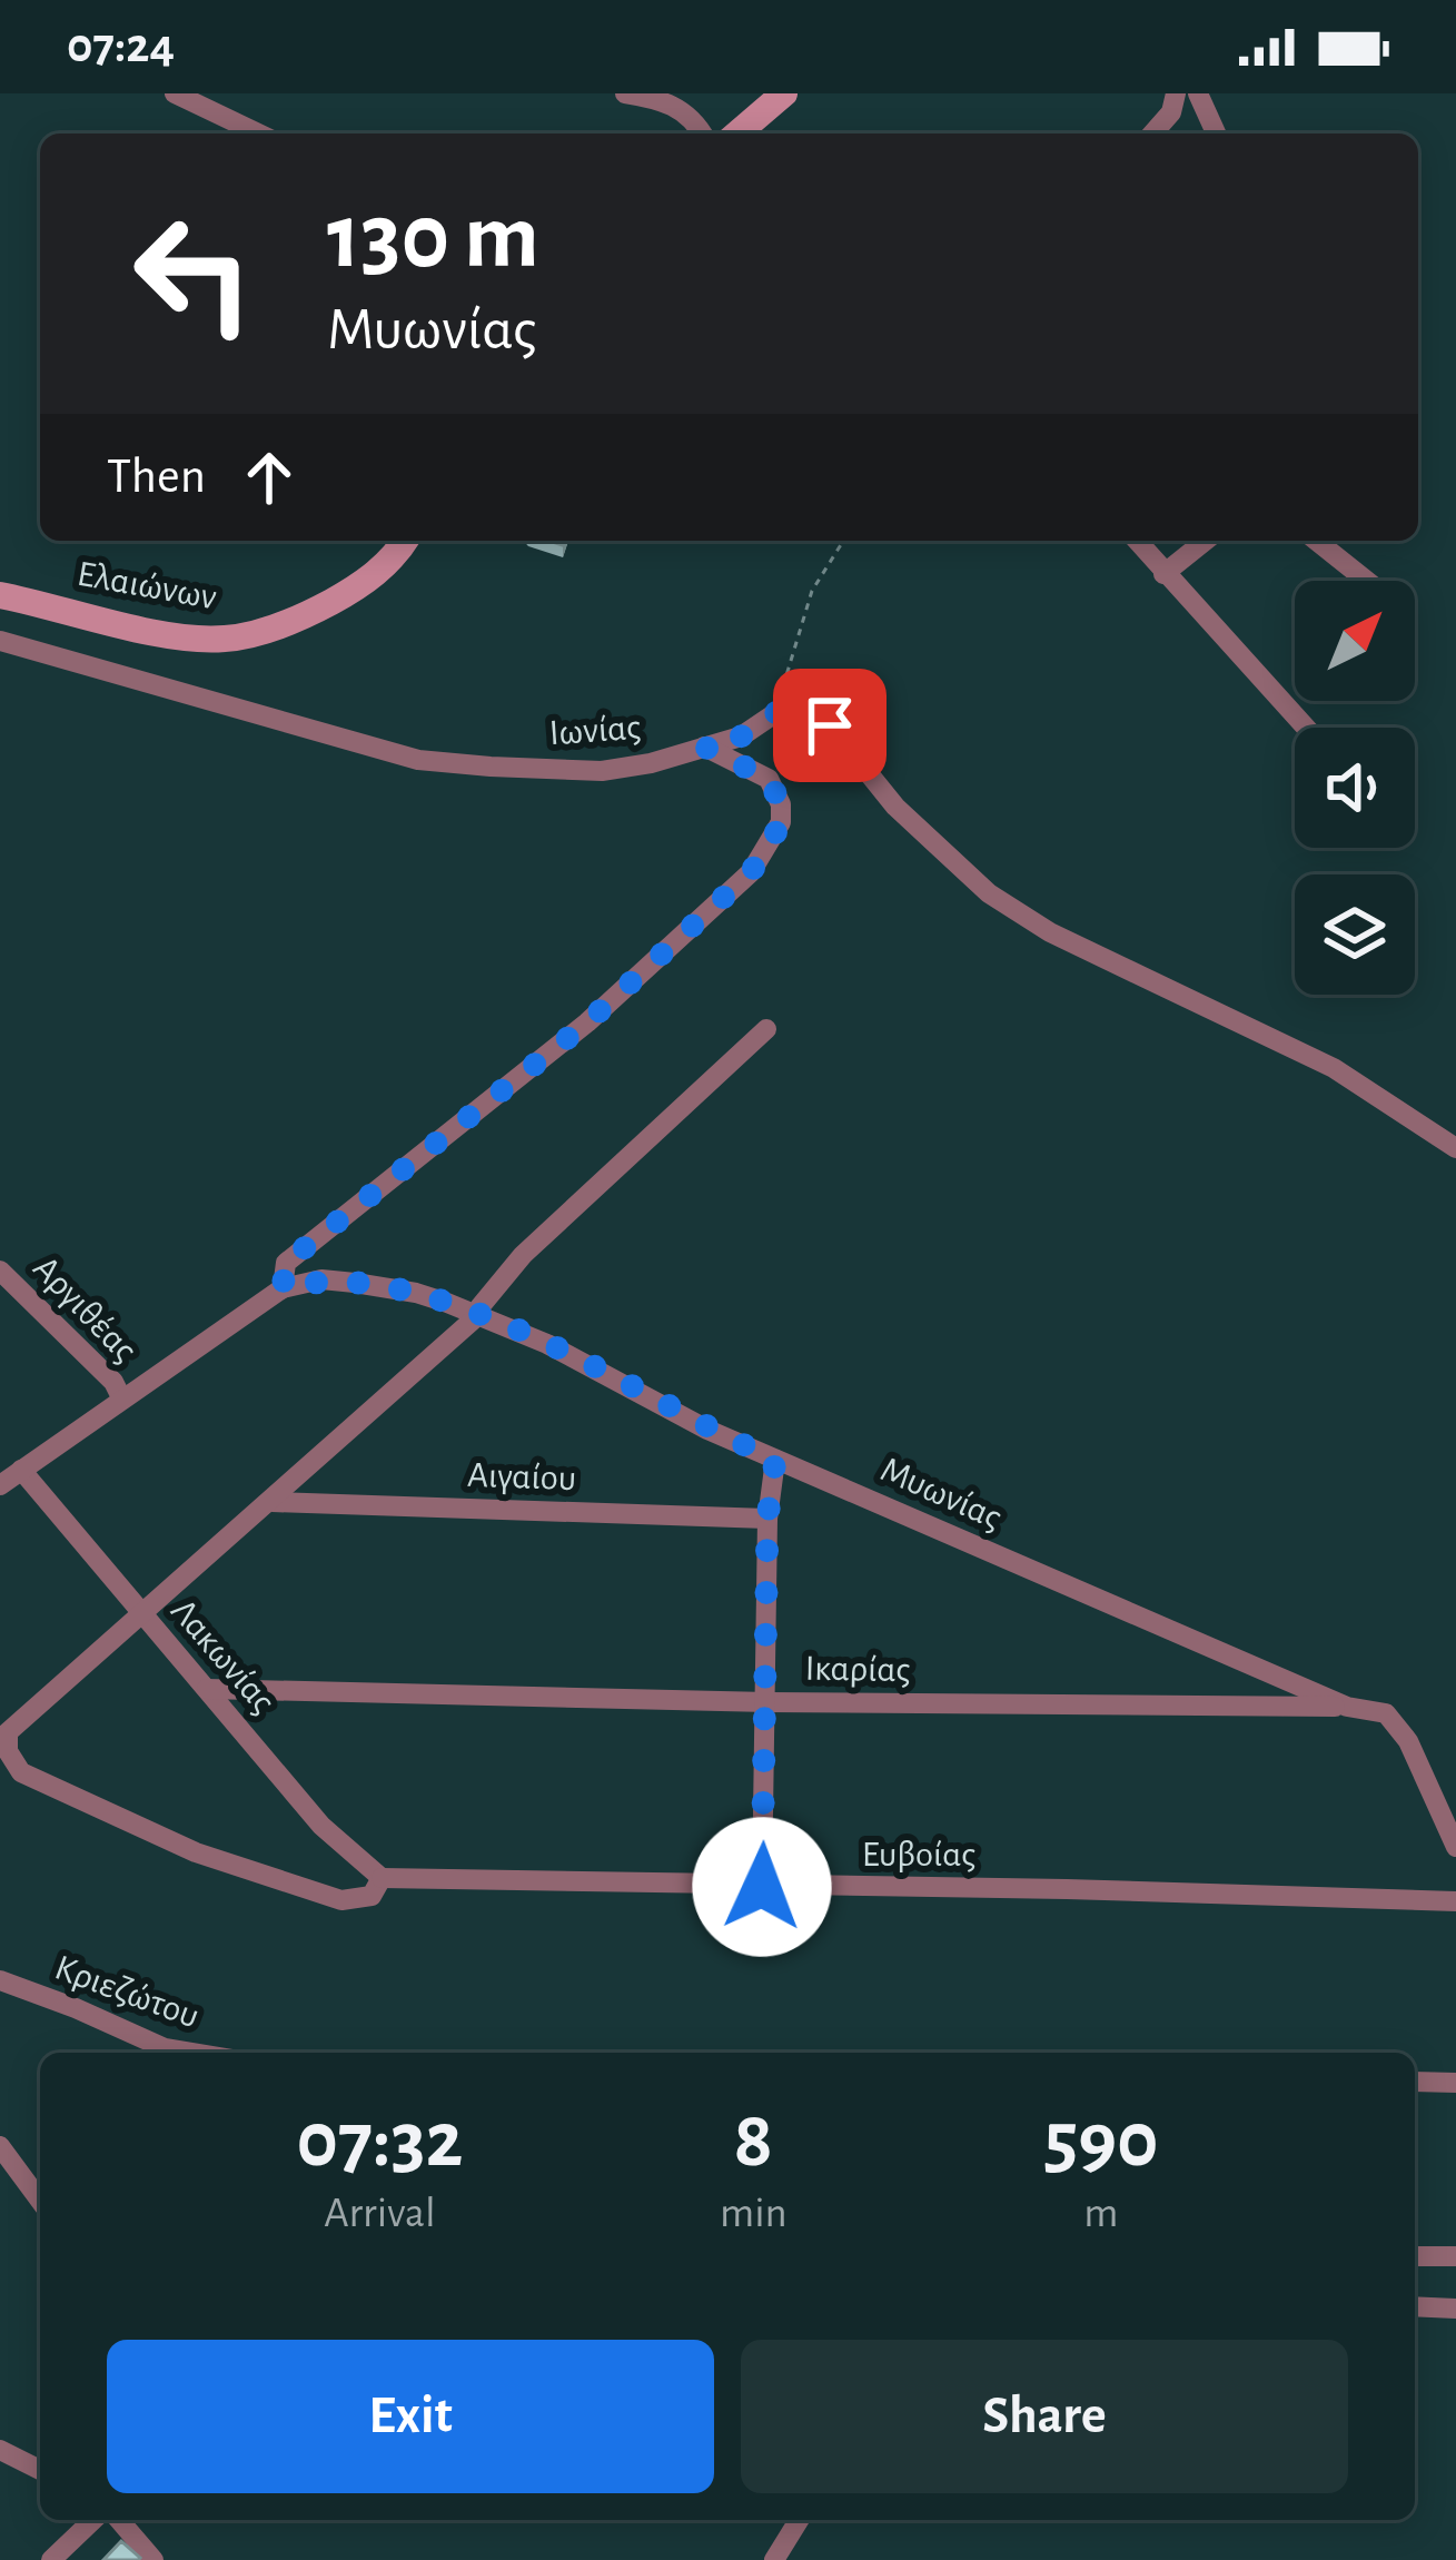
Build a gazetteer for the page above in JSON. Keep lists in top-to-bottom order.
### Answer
{
  "streets": {
    "main road": ["Ελαιώνων"],
    "street": [
      "Ιωνίας",
      "Αργιθέας",
      "Αιγαίου",
      "Μυωνίας",
      "Λακωνίας",
      "Ικαρίας",
      "Ευβοίας",
      "Κριεζώτου"
    ]
  },
  "crossings": [
    ["Μυωνίας", "Ικαρίας"],
    ["Λακωνίας", "Ικαρίας"],
    ["Λακωνίας", "Ευβοίας"]
  ],
  "north": "top right",
  "page": {
    "status": "07:24",
    "turn": ["130 m", "Μυωνίας"],
    "then": "Then",
    "eta": [
      "07:32",
      "Arrival",
      "8",
      "min",
      "590",
      "m"
    ],
    "buttons": ["Exit", "Share"]
  }
}
